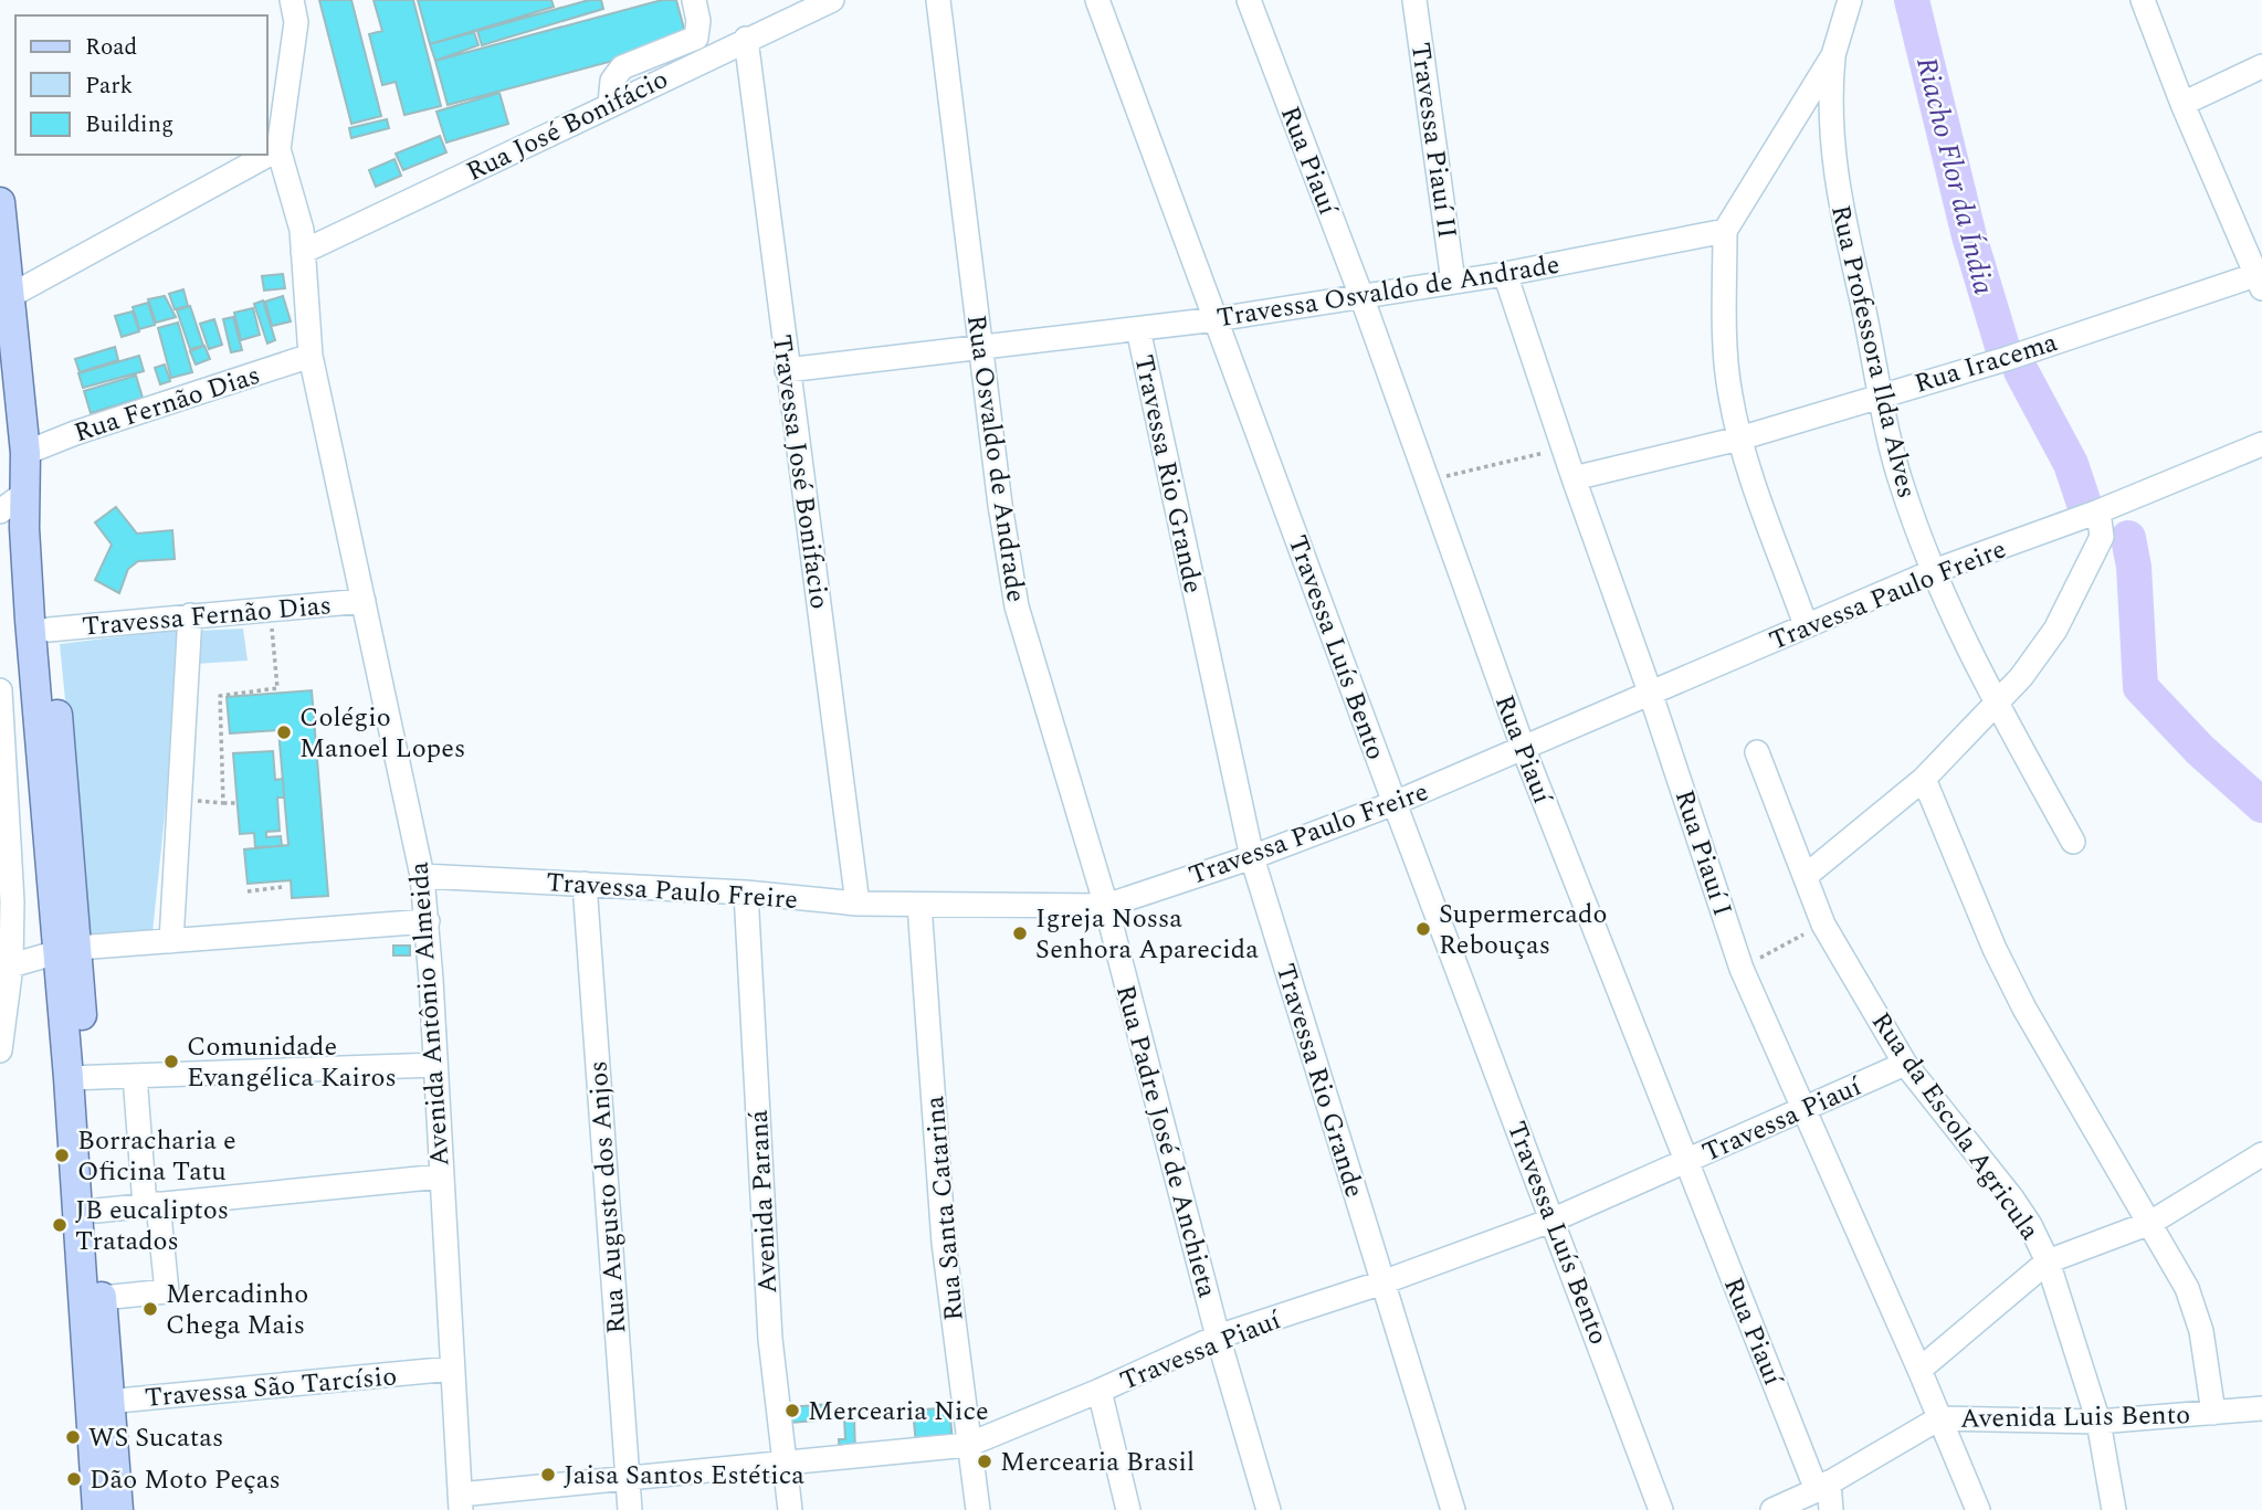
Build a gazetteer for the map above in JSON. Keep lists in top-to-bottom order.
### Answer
{
  "streets": {
    "street": [
      "Rua José Bonifácio",
      "Travessa Piauí II",
      "Rua Piauí",
      "Travessa Osvaldo de Andrade",
      "Rua Professora Ilda Alves",
      "Rua Iracema",
      "Rua Fernão Dias",
      "Rua Osvaldo de Andrade",
      "Travessa José Bonifacio",
      "Travessa Rio Grande",
      "Travessa Paulo Freire",
      "Travessa Fernão Dias",
      "Travessa Luís Bento",
      "Rua Piauí I",
      "Avenida Antônio Almeida",
      "Travessa Piauí",
      "Rua da Escola Agricula",
      "Rua Padre José de Anchieta",
      "Rua Augusto dos Anjos",
      "Avenida Paraná",
      "Rua Santa Catarina",
      "Travessa São Tarcísio",
      "Avenida Luis Bento"
    ]
  },
  "crossings": [
    ["Rua José Bonifácio", "Travessa José Bonifacio"],
    ["Rua José Bonifácio", "Avenida Antônio Almeida"],
    ["Travessa Piauí II", "Travessa Osvaldo de Andrade"],
    ["Rua Piauí", "Travessa Osvaldo de Andrade"],
    ["Rua Piauí", "Travessa Paulo Freire"],
    ["Rua Piauí", "Travessa Piauí"],
    ["Rua Piauí", "Avenida Luis Bento"],
    ["Travessa Osvaldo de Andrade", "Rua Osvaldo de Andrade"],
    ["Travessa Osvaldo de Andrade", "Travessa José Bonifacio"],
    ["Travessa Osvaldo de Andrade", "Travessa Rio Grande"],
    ["Travessa Osvaldo de Andrade", "Travessa Luís Bento"],
    ["Travessa Osvaldo de Andrade", "Rua Piauí I"],
    ["Rua Professora Ilda Alves", "Rua Iracema"],
    ["Rua Professora Ilda Alves", "Travessa Paulo Freire"],
    ["Rua Iracema", "Rua Piauí I"],
    ["Rua Fernão Dias", "Avenida Antônio Almeida"],
    ["Rua Osvaldo de Andrade", "Travessa Paulo Freire"],
    ["Rua Osvaldo de Andrade", "Rua Padre José de Anchieta"],
    ["Travessa José Bonifacio", "Travessa Paulo Freire"],
    ["Travessa Rio Grande", "Travessa Paulo Freire"],
    ["Travessa Rio Grande", "Travessa Piauí"],
    ["Travessa Paulo Freire", "Travessa Luís Bento"],
    ["Travessa Paulo Freire", "Rua Piauí I"],
    ["Travessa Paulo Freire", "Avenida Antônio Almeida"],
    ["Travessa Paulo Freire", "Rua Padre José de Anchieta"],
    ["Travessa Paulo Freire", "Rua Augusto dos Anjos"],
    ["Travessa Paulo Freire", "Avenida Paraná"],
    ["Travessa Paulo Freire", "Rua Santa Catarina"],
    ["Travessa Fernão Dias", "Avenida Antônio Almeida"],
    ["Travessa Luís Bento", "Travessa Piauí"],
    ["Rua Piauí I", "Travessa Piauí"],
    ["Rua Piauí I", "Avenida Luis Bento"],
    ["Avenida Antônio Almeida", "Travessa Piauí"],
    ["Avenida Antônio Almeida", "Travessa São Tarcísio"],
    ["Travessa Piauí", "Rua da Escola Agricula"],
    ["Travessa Piauí", "Rua Padre José de Anchieta"],
    ["Travessa Piauí", "Rua Augusto dos Anjos"],
    ["Travessa Piauí", "Avenida Paraná"],
    ["Travessa Piauí", "Rua Santa Catarina"],
    ["Rua da Escola Agricula", "Avenida Luis Bento"]
  ],
  "water": ["Riacho Flor da Índia"],
  "places": [
    "Colégio Manoel Lopes",
    "Supermercado Rebouças",
    "Igreja Nossa Senhora Aparecida",
    "Comunidade Evangélica Kairos",
    "Borracharia e Oficina Tatu",
    "JB eucaliptos Tratados",
    "Mercadinho Chega Mais",
    "Mercearia Nice",
    "WS Sucatas",
    "Mercearia Brasil",
    "Jaisa Santos Estética",
    "Dão Moto Peças"
  ],
  "legend": ["Road", "Park", "Building"]
}
